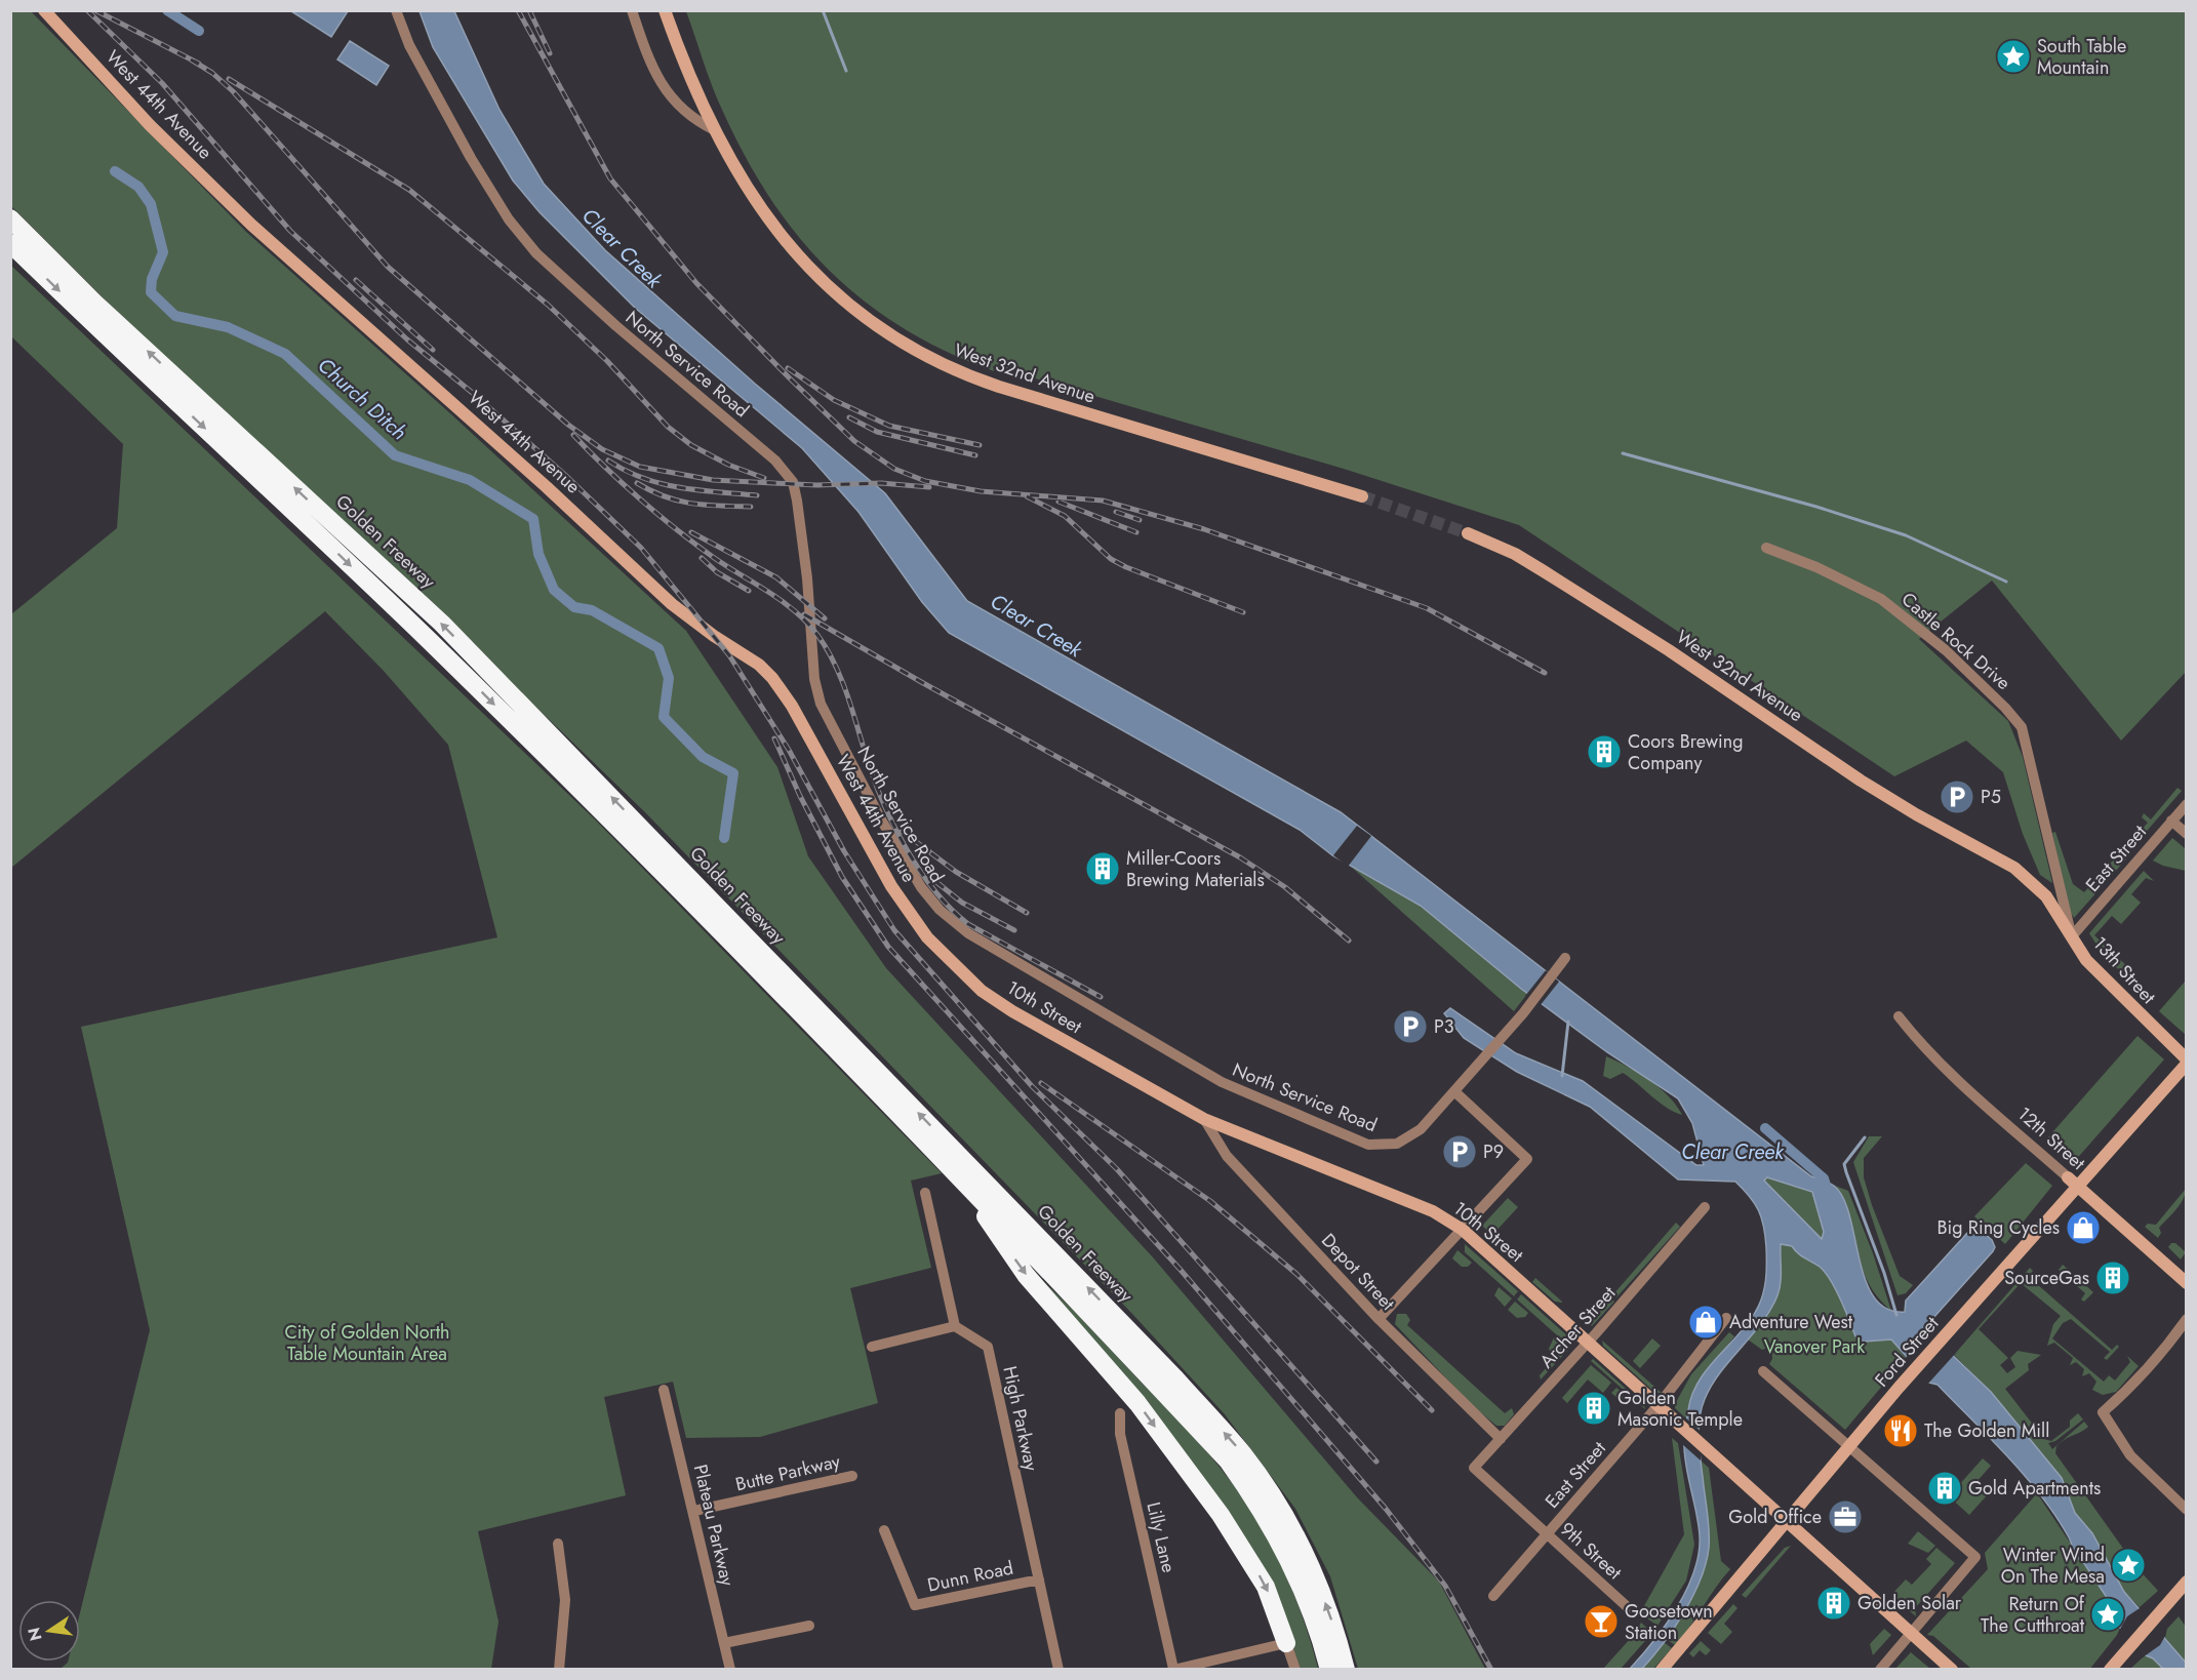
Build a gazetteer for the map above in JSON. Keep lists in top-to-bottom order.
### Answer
{
  "streets": {
    "highway": ["Golden Freeway"],
    "street": [
      "West 44th Avenue",
      "North Service Road",
      "West 32nd Avenue",
      "Castle Rock Drive",
      "East Street",
      "13th Street",
      "10th Street",
      "12th Street",
      "Depot Street",
      "Archer Street",
      "Ford Street",
      "High Parkway",
      "Butte Parkway",
      "Plateau Parkway",
      "Lilly Lane",
      "9th Street",
      "Dunn Road"
    ]
  },
  "crossings": [
    ["West 44th Avenue", "10th Street"],
    ["West 32nd Avenue", "13th Street"],
    ["Castle Rock Drive", "East Street"],
    ["Castle Rock Drive", "13th Street"],
    ["East Street", "13th Street"],
    ["East Street", "10th Street"],
    ["East Street", "9th Street"],
    ["13th Street", "Ford Street"],
    ["10th Street", "Depot Street"],
    ["10th Street", "Archer Street"],
    ["10th Street", "Ford Street"],
    ["12th Street", "Ford Street"],
    ["Depot Street", "Archer Street"],
    ["Archer Street", "9th Street"],
    ["High Parkway", "Dunn Road"],
    ["Butte Parkway", "Plateau Parkway"]
  ],
  "water": ["Clear Creek", "Church Ditch"],
  "parks": ["City of Golden North Table Mountain Area", "Vanover Park"],
  "places": {
    "place": ["South Table Mountain", "Winter Wind On The Mesa", "Return Of The Cutthroat"],
    "building": [
      "Coors Brewing Company",
      "Miller-Coors Brewing Materials",
      "SourceGas",
      "Golden Masonic Temple",
      "Gold Apartments",
      "Golden Solar"
    ],
    "parking": ["P5", "P3", "P9"],
    "shop": ["Big Ring Cycles", "Adventure West"],
    "restaurant": ["The Golden Mill"],
    "office": ["Gold Office"],
    "bar": ["Goosetown Station"]
  },
  "north": "left"
}
